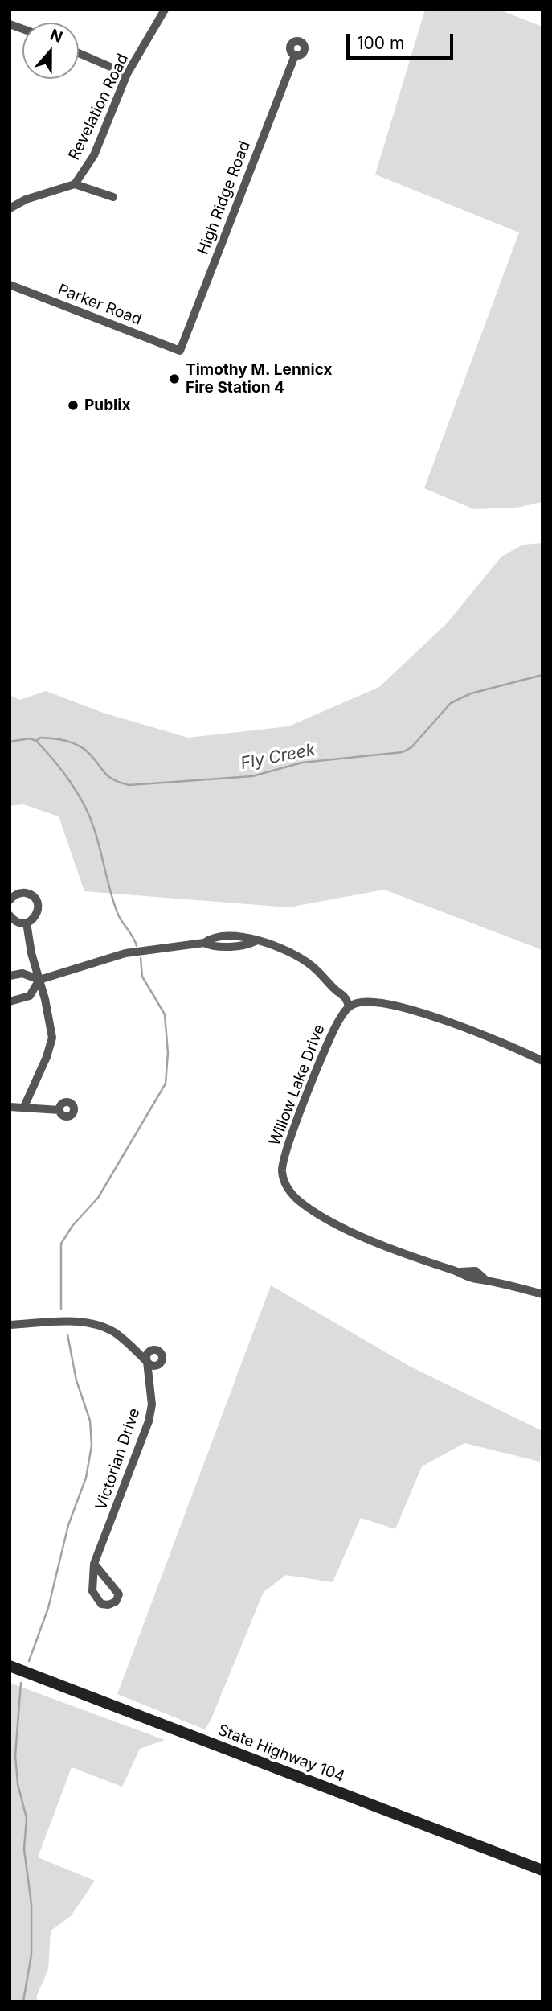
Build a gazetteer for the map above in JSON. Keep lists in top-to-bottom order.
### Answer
{
  "streets": {
    "main road": ["State Highway 104"],
    "street": [
      "Revelation Road",
      "High Ridge Road",
      "Parker Road",
      "Willow Lake Drive",
      "Victorian Drive"
    ]
  },
  "crossings": [
    ["High Ridge Road", "Parker Road"]
  ],
  "water": ["Fly Creek"],
  "places": ["Timothy M. Lennicx Fire Station 4", "Publix"],
  "scale_bar": "100 m",
  "north": "top"
}
